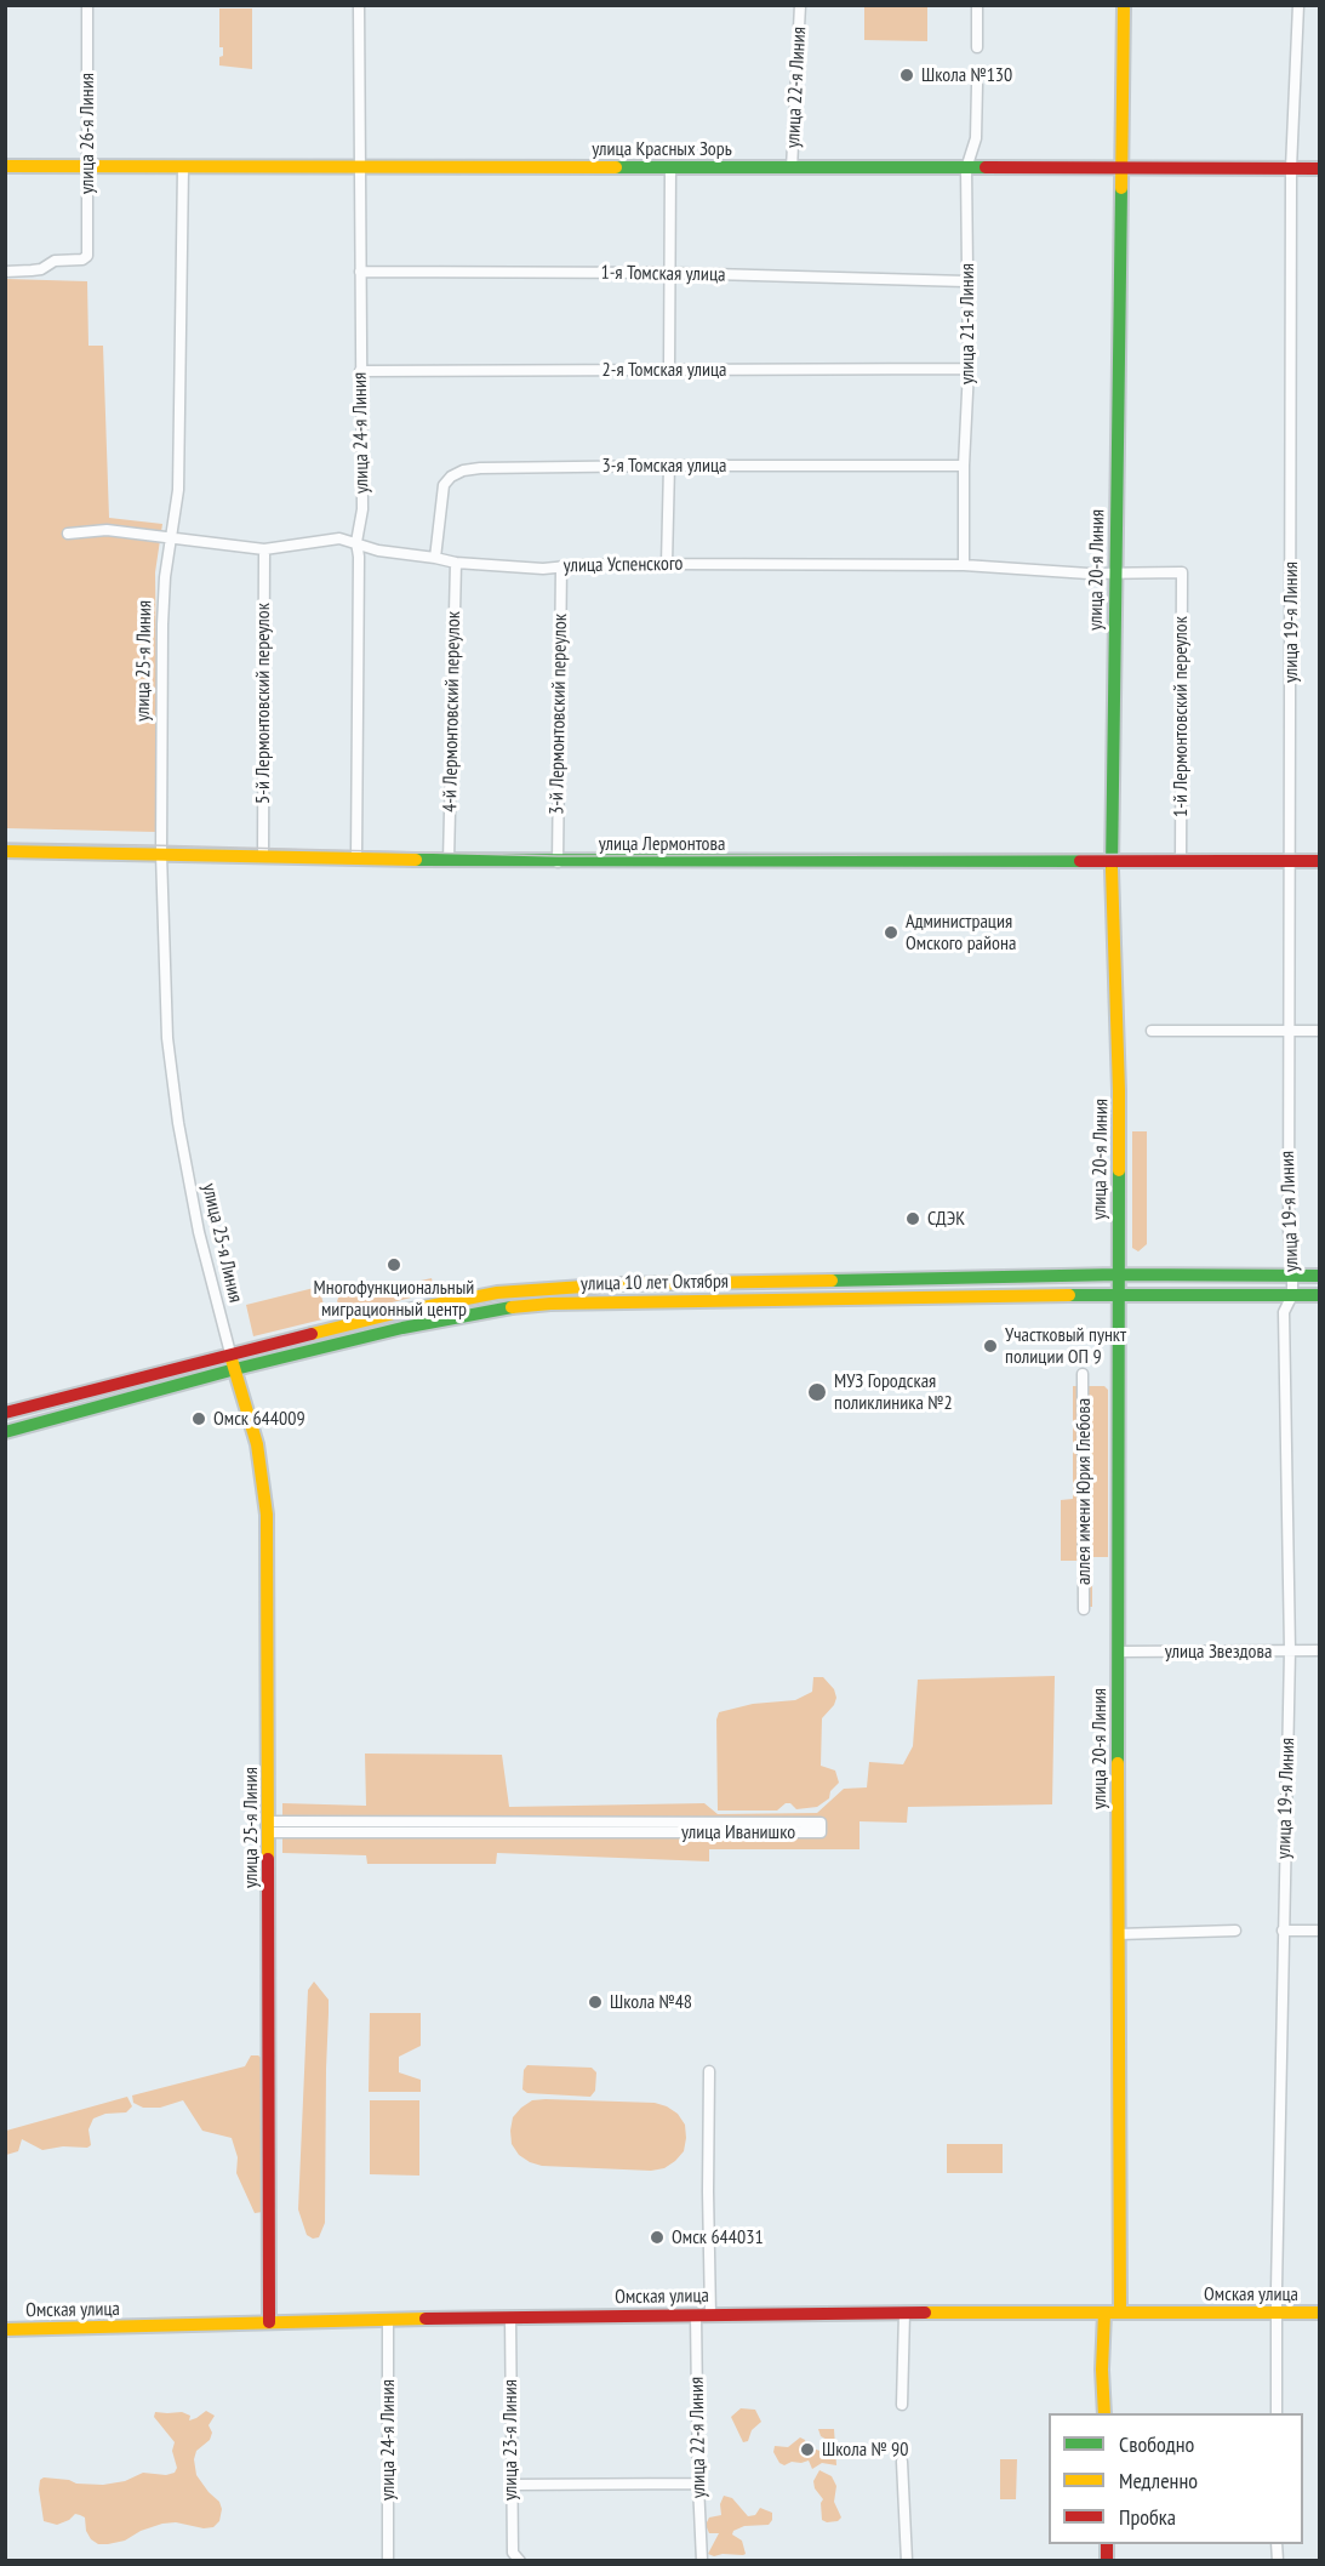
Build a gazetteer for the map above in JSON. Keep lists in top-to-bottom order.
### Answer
{
  "streets": {
    "main road": [
      "улица Красных Зорь",
      "улица 20-я Линия",
      "улица 25-я Линия",
      "улица Лермонтова",
      "улица 10 лет Октября",
      "Омская улица"
    ],
    "street": [
      "улица 22-я Линия",
      "улица 26-я Линия",
      "1-я Томская улица",
      "улица 21-я Линия",
      "2-я Томская улица",
      "улица 24-я Линия",
      "3-я Томская улица",
      "улица Успенского",
      "улица 19-я Линия",
      "5-й Лермонтовский переулок",
      "4-й Лермонтовский переулок",
      "3-й Лермонтовский переулок",
      "1-й Лермонтовский переулок",
      "аллея имени Юрия Глебова",
      "улица Звездова",
      "улица Иванишко",
      "улица 23-я Линия"
    ]
  },
  "crossings": [
    ["улица 22-я Линия", "улица Красных Зорь"],
    ["улица 22-я Линия", "Омская улица"],
    ["улица 26-я Линия", "улица Красных Зорь"],
    ["улица Красных Зорь", "улица 21-я Линия"],
    ["улица Красных Зорь", "улица 24-я Линия"],
    ["улица Красных Зорь", "улица 20-я Линия"],
    ["улица Красных Зорь", "улица 19-я Линия"],
    ["улица Красных Зорь", "улица 25-я Линия"],
    ["1-я Томская улица", "улица 21-я Линия"],
    ["1-я Томская улица", "улица 24-я Линия"],
    ["улица 21-я Линия", "2-я Томская улица"],
    ["улица 21-я Линия", "3-я Томская улица"],
    ["улица 21-я Линия", "улица Успенского"],
    ["2-я Томская улица", "улица 24-я Линия"],
    ["улица 24-я Линия", "улица Успенского"],
    ["улица 24-я Линия", "улица Лермонтова"],
    ["улица 24-я Линия", "Омская улица"],
    ["3-я Томская улица", "улица Успенского"],
    ["улица Успенского", "улица 20-я Линия"],
    ["улица Успенского", "улица 25-я Линия"],
    ["улица Успенского", "5-й Лермонтовский переулок"],
    ["улица Успенского", "4-й Лермонтовский переулок"],
    ["улица Успенского", "3-й Лермонтовский переулок"],
    ["улица Успенского", "1-й Лермонтовский переулок"],
    ["улица 20-я Линия", "улица Лермонтова"],
    ["улица 20-я Линия", "улица 10 лет Октября"],
    ["улица 20-я Линия", "улица Звездова"],
    ["улица 20-я Линия", "Омская улица"],
    ["улица 19-я Линия", "улица Лермонтова"],
    ["улица 19-я Линия", "улица 10 лет Октября"],
    ["улица 19-я Линия", "улица Звездова"],
    ["улица 19-я Линия", "Омская улица"],
    ["улица 25-я Линия", "улица Лермонтова"],
    ["улица 25-я Линия", "улица 10 лет Октября"],
    ["улица 25-я Линия", "улица Иванишко"],
    ["улица 25-я Линия", "Омская улица"],
    ["5-й Лермонтовский переулок", "улица Лермонтова"],
    ["4-й Лермонтовский переулок", "улица Лермонтова"],
    ["3-й Лермонтовский переулок", "улица Лермонтова"],
    ["1-й Лермонтовский переулок", "улица Лермонтова"],
    ["Омская улица", "улица 23-я Линия"]
  ],
  "places": [
    "Школа №130",
    "Администрация Омского района",
    "СДЭК",
    "Многофункциональный миграционный центр",
    "Участковый пункт полиции ОП 9",
    "МУЗ Городская поликлиника №2",
    "Омск 644009",
    "Школа №48",
    "Омск 644031",
    "Школа № 90"
  ],
  "legend": ["Свободно", "Медленно", "Пробка"]
}
